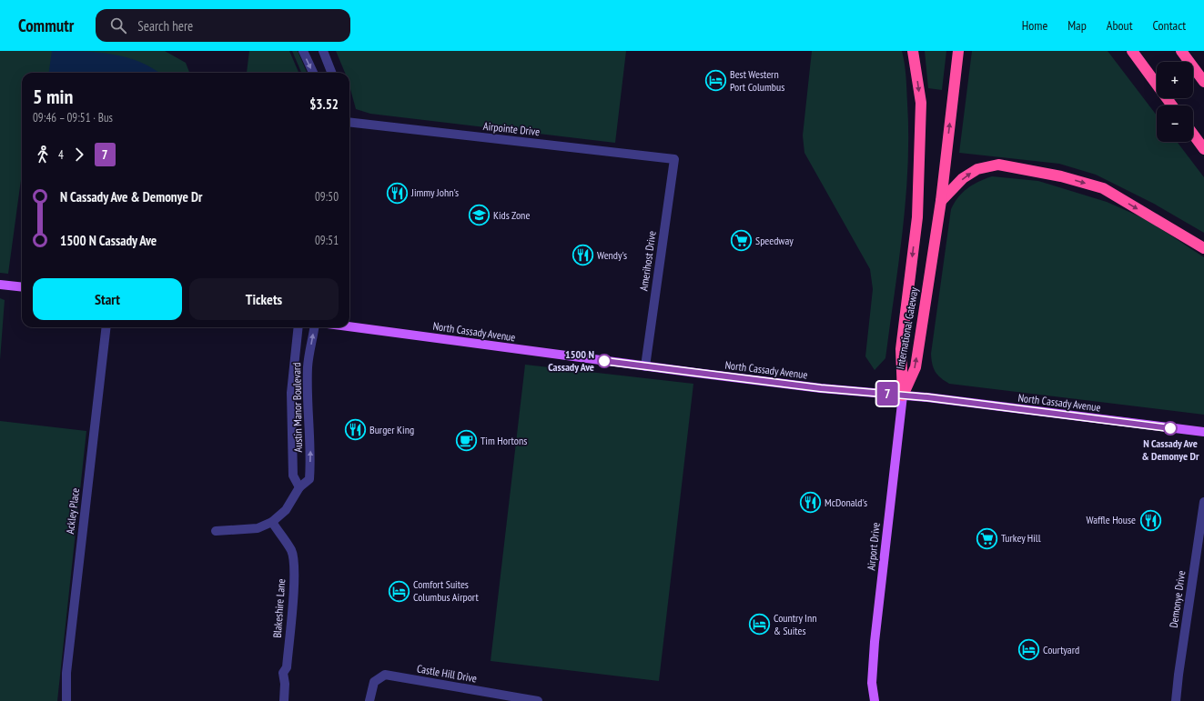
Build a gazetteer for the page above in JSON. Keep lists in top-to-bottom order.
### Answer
{
  "streets": {
    "highway": ["International Gateway"],
    "main road": ["North Cassady Avenue", "Airport Drive"],
    "street": [
      "Airpointe Drive",
      "Amerihost Drive",
      "Austin Manor Boulevard",
      "Ackley Place",
      "Demonye Drive",
      "Blakeshire Lane",
      "Castle Hill Drive"
    ]
  },
  "crossings": [
    ["Airpointe Drive", "Amerihost Drive"],
    ["Amerihost Drive", "North Cassady Avenue"],
    ["International Gateway", "North Cassady Avenue"],
    ["International Gateway", "Airport Drive"],
    ["North Cassady Avenue", "Airport Drive"],
    ["Austin Manor Boulevard", "Blakeshire Lane"]
  ],
  "places": {
    "hotel": [
      "Best Western Port Columbus",
      "Comfort Suites Columbus Airport",
      "Country Inn & Suites",
      "Courtyard"
    ],
    "restaurant": [
      "Jimmy John's",
      "Wendy's",
      "Burger King",
      "McDonald's",
      "Waffle House"
    ],
    "school or university": ["Kids Zone"],
    "supermarket": ["Speedway", "Turkey Hill"],
    "other": ["1500 N Cassady Ave", "N Cassady Ave & Demonye Dr"],
    "cafe": ["Tim Hortons"]
  },
  "lines": ["bus line 7"],
  "page": {
    "header": "Commutr",
    "search": "Search here",
    "nav": [
      "Home",
      "Map",
      "About",
      "Contact"
    ],
    "on_map": "7",
    "map_buttons": ["+", "−"],
    "heading": ["5 min", "09:46 – 09:51 · Bus", "$3.52"],
    "legs": ["4", "7"],
    "list": [
      {
        "name": "N Cassady Ave & Demonye Dr",
        "value": "09:50"
      },
      {
        "name": "1500 N Cassady Ave",
        "value": "09:51"
      }
    ],
    "buttons": ["Start", "Tickets"]
  }
}
